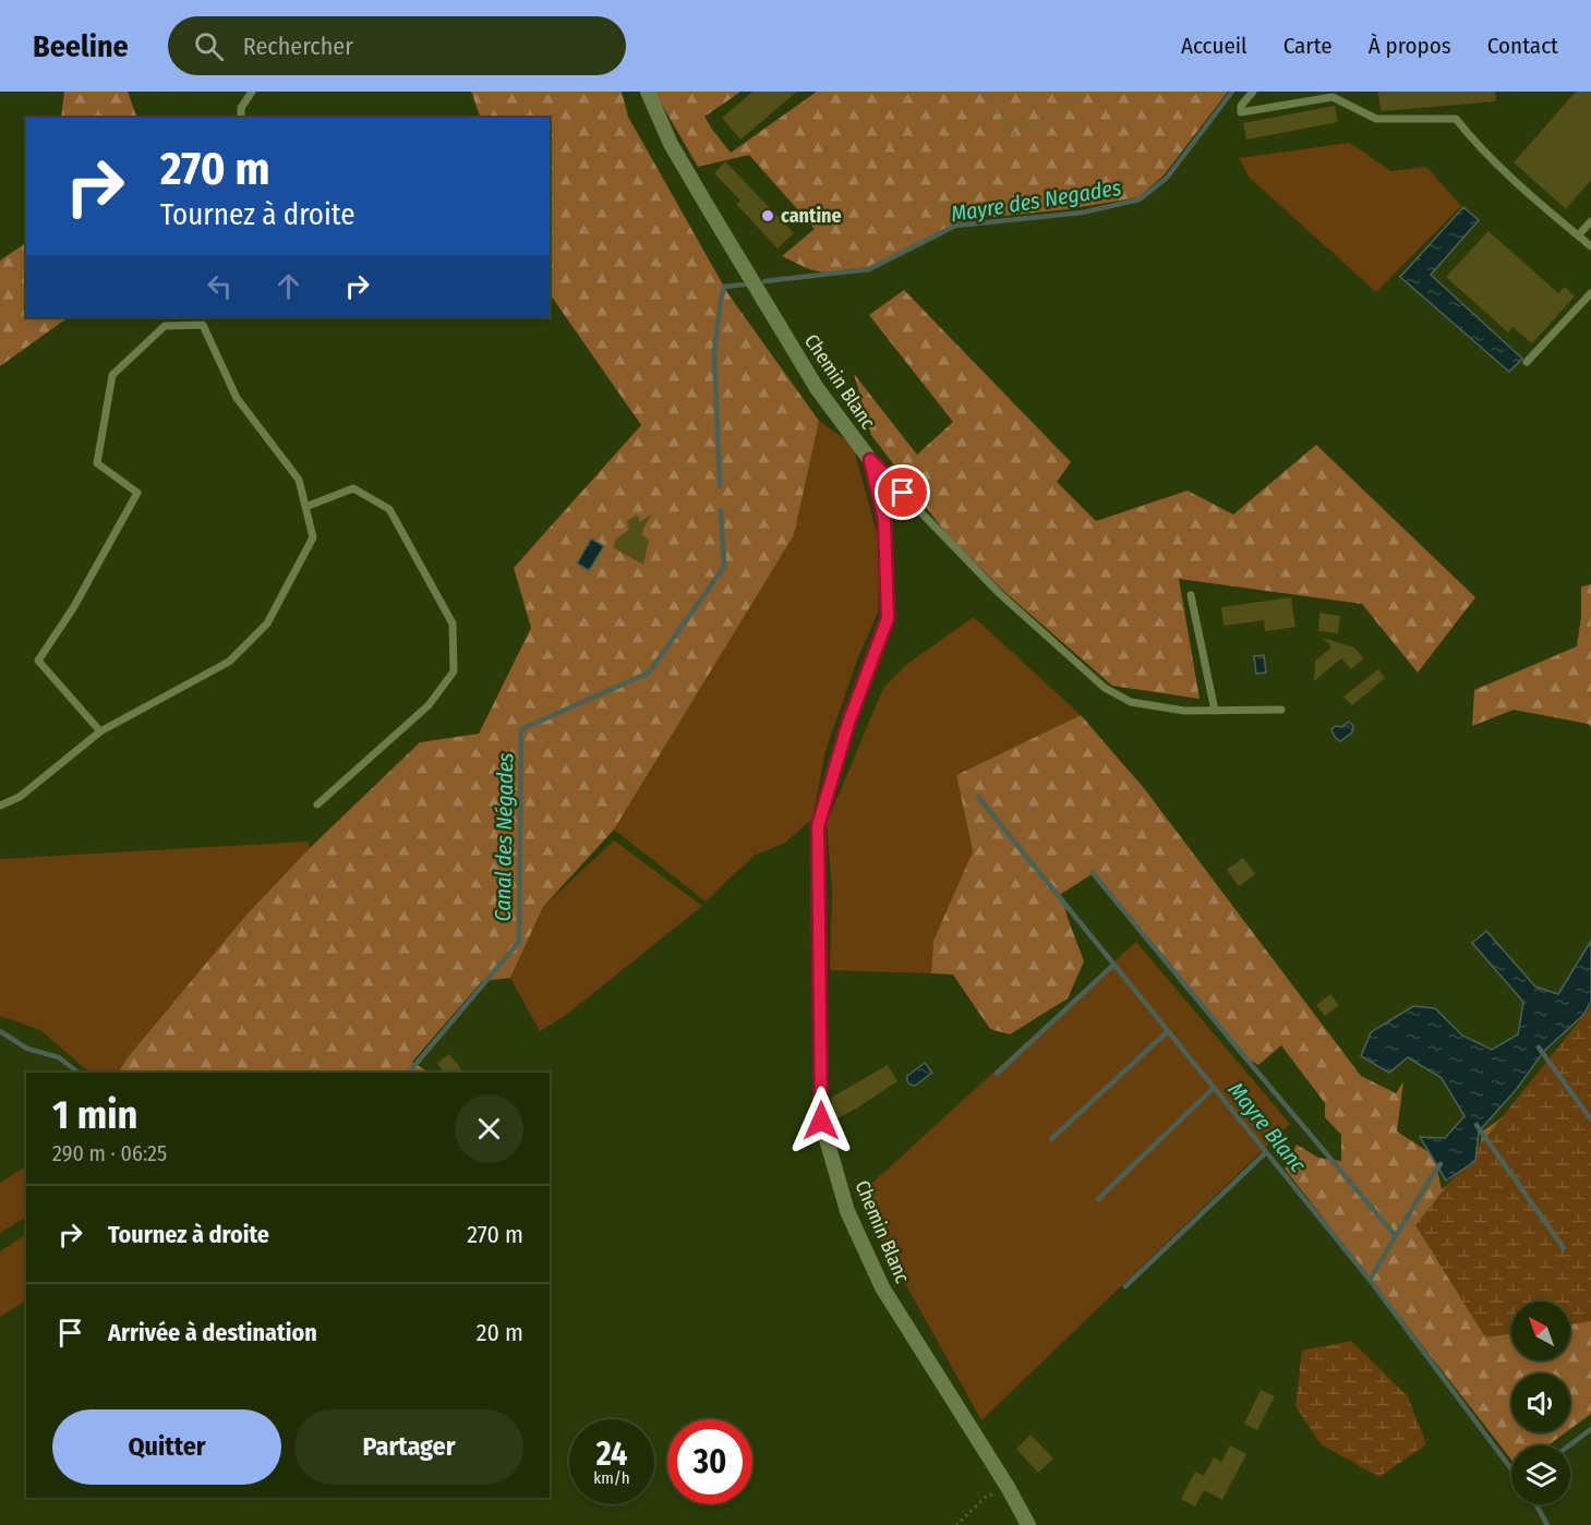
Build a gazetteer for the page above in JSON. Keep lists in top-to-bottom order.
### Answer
{
  "streets": {
    "street": ["Chemin Blanc"]
  },
  "water": ["Mayre des Negades", "Canal des Négades", "Mayre Blanc"],
  "places": ["cantine"],
  "north": "top left",
  "page": {
    "header": "Beeline",
    "search": "Rechercher",
    "nav": [
      "Accueil",
      "Carte",
      "À propos",
      "Contact"
    ],
    "turn": ["270 m", "Tournez à droite"],
    "heading": ["1 min", "290 m · 06:25"],
    "list": [
      {
        "name": "Tournez à droite",
        "value": "270 m"
      },
      {
        "name": "Arrivée à destination",
        "value": "20 m"
      }
    ],
    "buttons": ["Quitter", "Partager"],
    "speed": "24 km/h",
    "limit": "30"
  }
}
